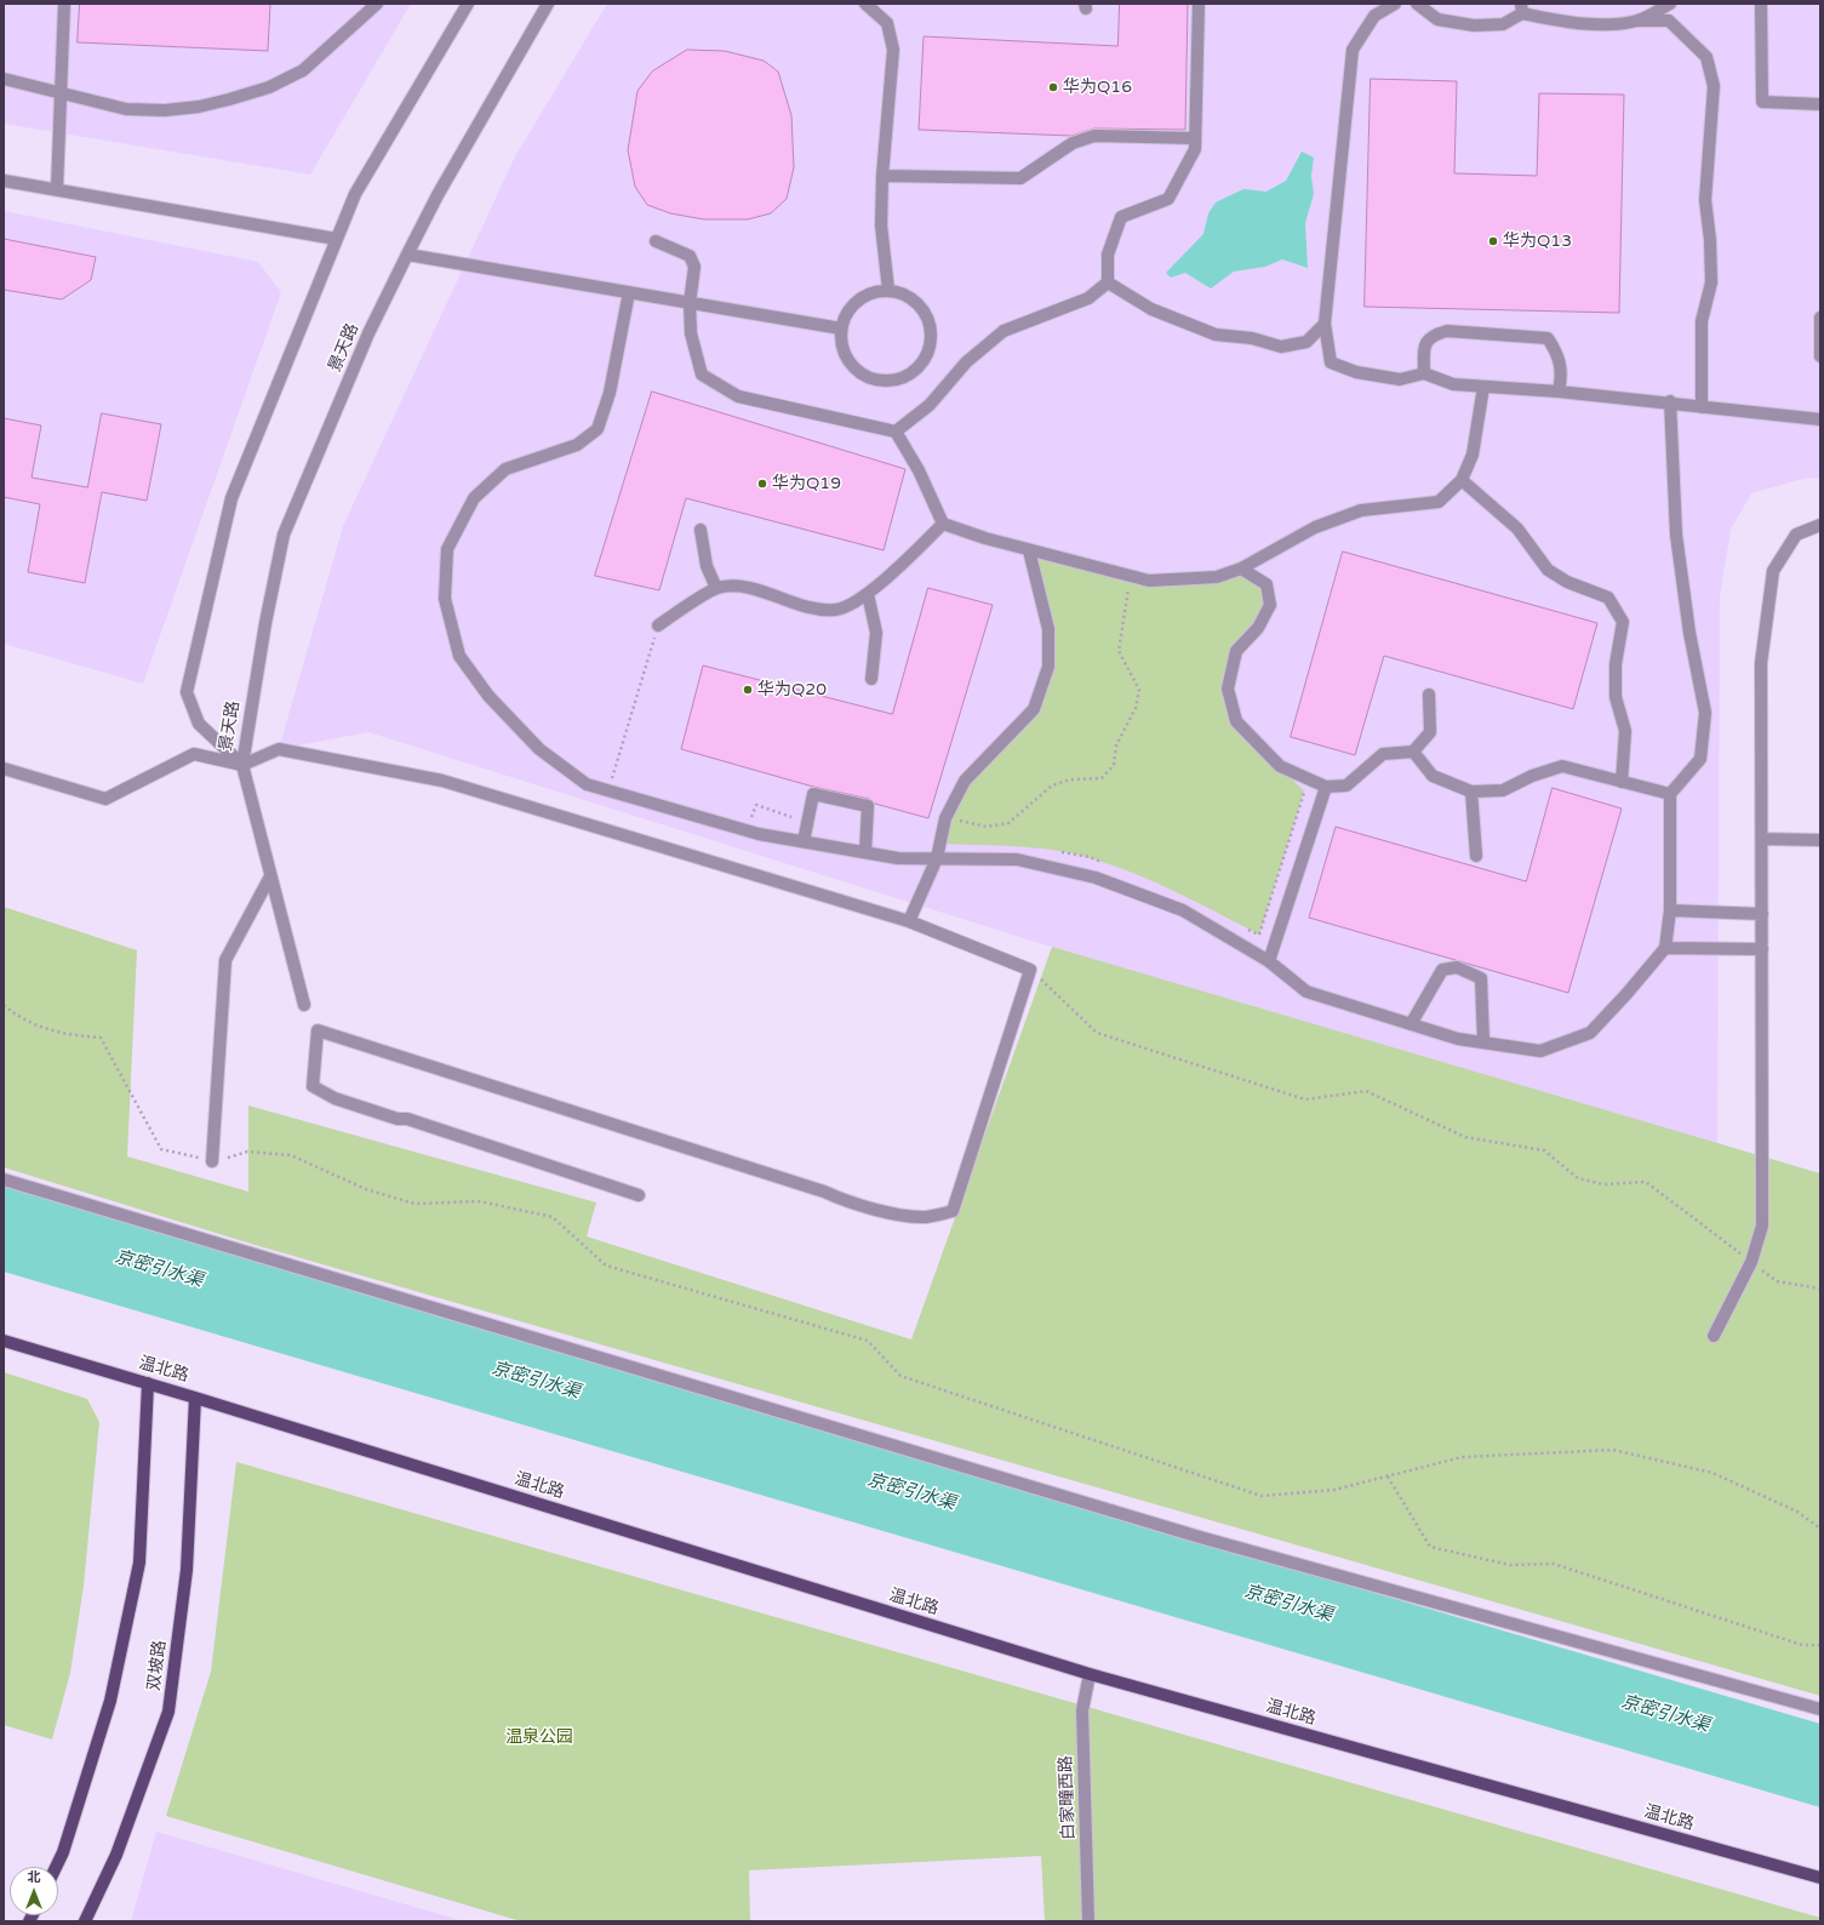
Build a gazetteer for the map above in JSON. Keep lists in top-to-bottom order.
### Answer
{
  "streets": {
    "main road": ["温北路", "双坡路"],
    "street": ["景天路", "白家疃西路"]
  },
  "crossings": [
    ["温北路", "双坡路"],
    ["温北路", "白家疃西路"]
  ],
  "water": ["京密引水渠"],
  "parks": ["温泉公园"],
  "places": [
    "华为Q16",
    "华为Q13",
    "华为Q19",
    "华为Q20"
  ],
  "north": "top"
}
